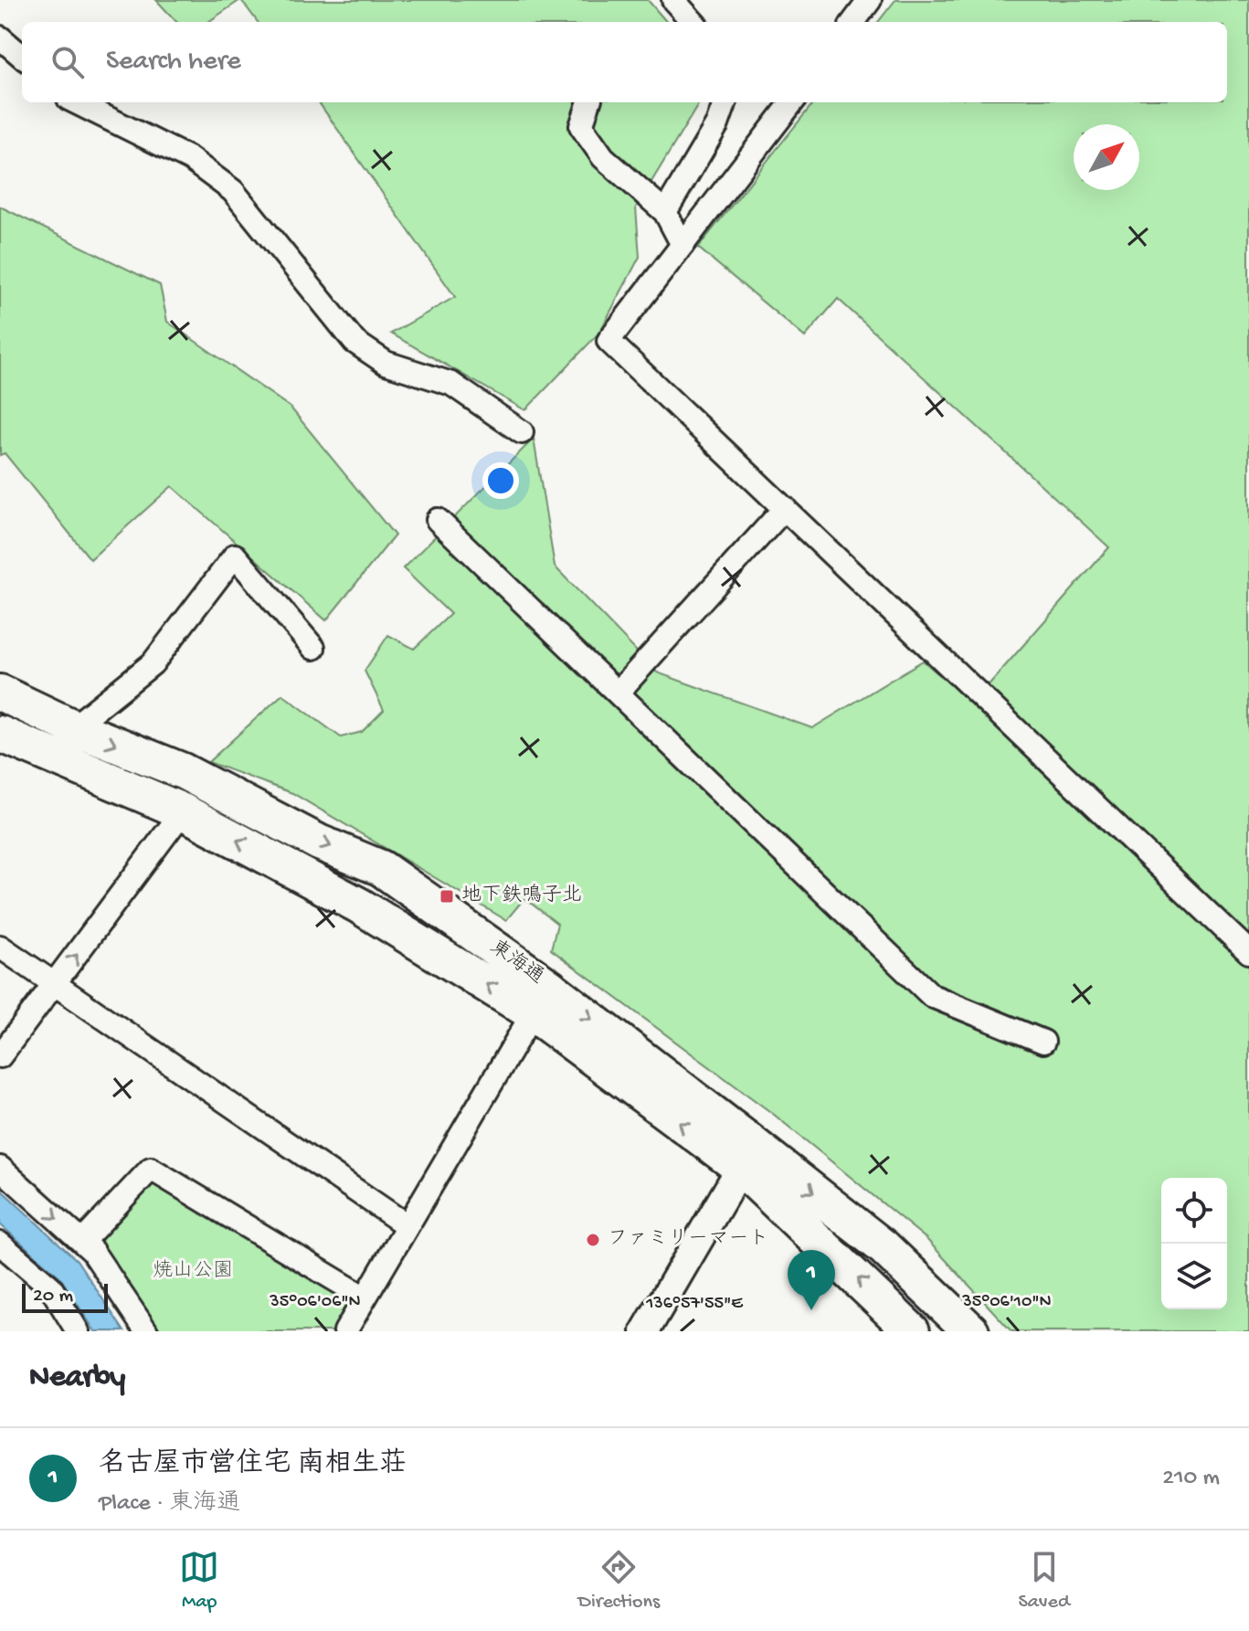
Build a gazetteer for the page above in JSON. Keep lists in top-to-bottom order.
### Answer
{
  "streets": {
    "main road": ["東海通"]
  },
  "parks": ["焼山公園"],
  "places": {
    "transit": ["地下鉄鳴子北"],
    "other": ["ファミリーマート"]
  },
  "scale_bar": "20 m",
  "north": "top right",
  "page": {
    "search": "Search here",
    "pins": "1",
    "scale": "20 m",
    "heading": "Nearby",
    "list": [
      {
        "mark": "1",
        "name": "名古屋市営住宅 南相生荘",
        "note": "Place · 東海通",
        "value": "210 m"
      }
    ],
    "nav": ["Map", "Directions", "Saved"]
  },
  "coordinates": ["35°06'06\"N", "35°06'10\"N", "136°57'55\"E"]
}
